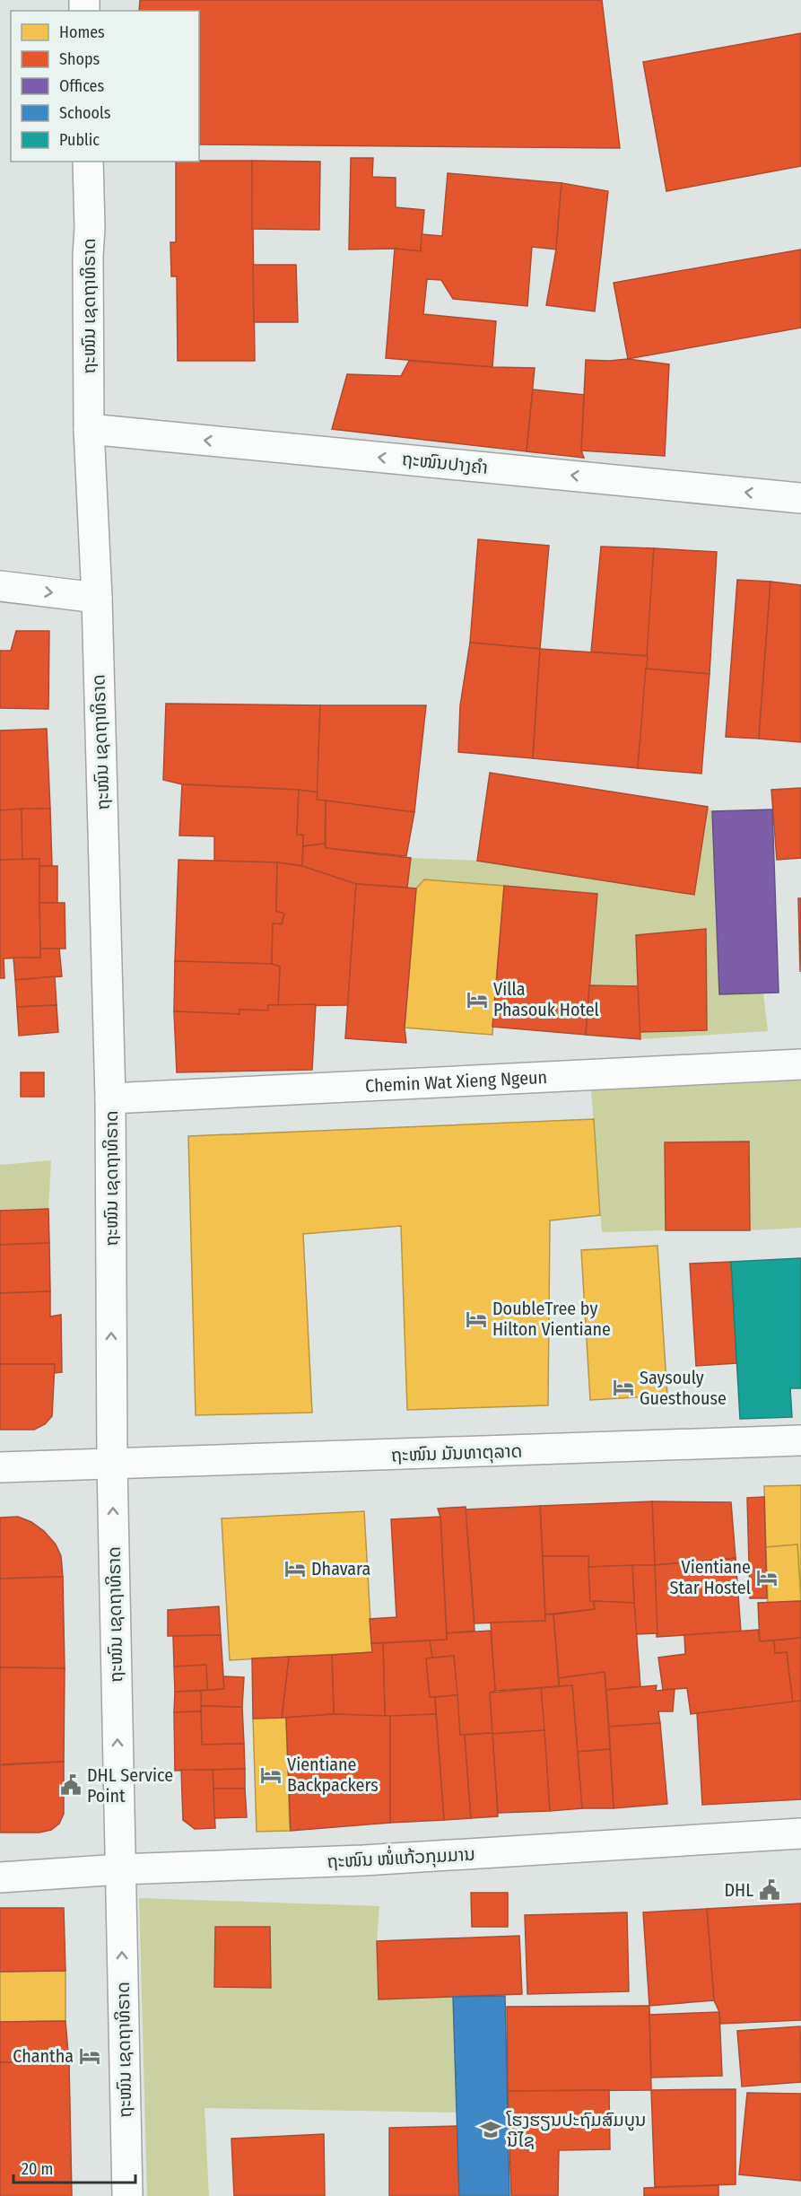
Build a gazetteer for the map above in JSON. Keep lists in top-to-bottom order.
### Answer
{
  "streets": {
    "main road": [
      "ຖະໜົນ ເຊດຖາທິຣາດ",
      "ຖະໜົນປາງຄໍາ",
      "Chemin Wat Xieng Ngeun",
      "ຖະໜົນ ມັນທາຕຸລາດ",
      "ຖະໜົນ ໜໍ່ແກ້ວກຸມມານ"
    ]
  },
  "crossings": [
    ["ຖະໜົນ ເຊດຖາທິຣາດ", "ຖະໜົນປາງຄໍາ"],
    ["ຖະໜົນ ເຊດຖາທິຣາດ", "Chemin Wat Xieng Ngeun"],
    ["ຖະໜົນ ເຊດຖາທິຣາດ", "ຖະໜົນ ມັນທາຕຸລາດ"],
    ["ຖະໜົນ ເຊດຖາທິຣາດ", "ຖະໜົນ ໜໍ່ແກ້ວກຸມມານ"]
  ],
  "one_way": ["ຖະໜົນ ເຊດຖາທິຣາດ", "ຖະໜົນປາງຄໍາ"],
  "places": {
    "hotel": [
      "Villa Phasouk Hotel",
      "DoubleTree by Hilton Vientiane",
      "Saysouly Guesthouse",
      "Dhavara",
      "Vientiane Star Hostel",
      "Vientiane Backpackers",
      "Chantha"
    ],
    "public building": ["DHL Service Point", "DHL"],
    "school or university": ["ໂຮງຮຽນປະຖົມສົມບູນ ນີໄຊ"]
  },
  "legend": [
    "Homes",
    "Shops",
    "Offices",
    "Schools",
    "Public"
  ],
  "scale_bar": "20 m"
}
